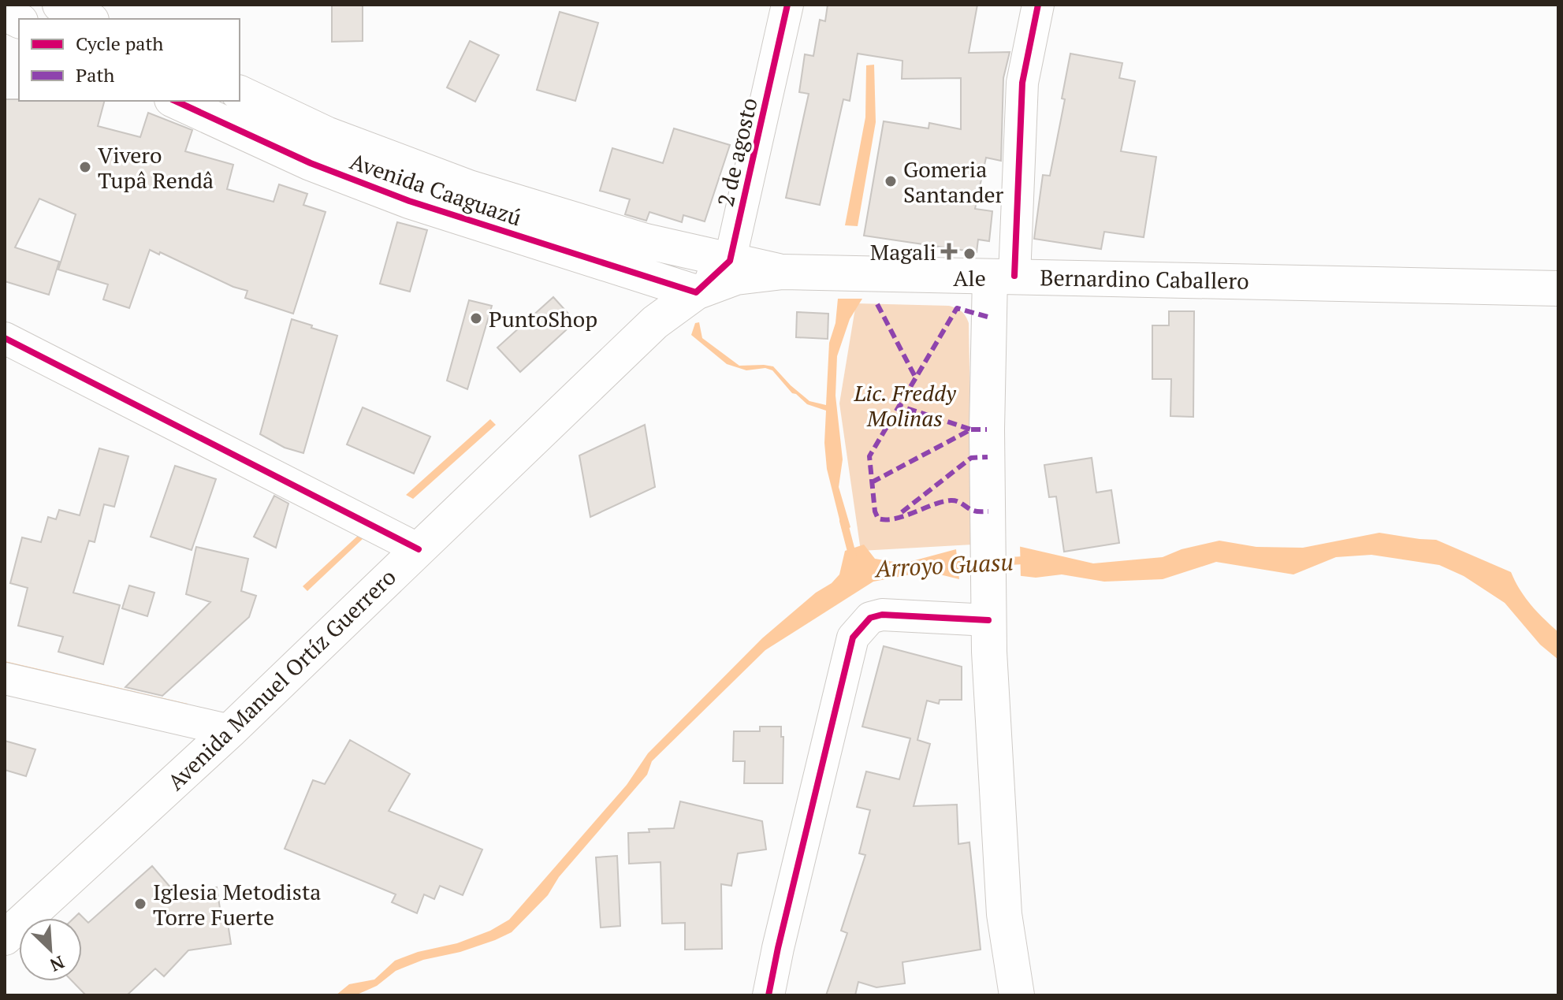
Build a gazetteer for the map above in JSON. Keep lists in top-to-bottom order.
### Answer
{
  "streets": {
    "main road": ["Avenida Caaguazú", "Bernardino Caballero", "Avenida Manuel Ortíz Guerrero"],
    "street": ["2 de agosto"]
  },
  "crossings": [
    ["2 de agosto", "Avenida Caaguazú"],
    ["Avenida Caaguazú", "Bernardino Caballero"],
    ["Avenida Caaguazú", "Avenida Manuel Ortíz Guerrero"],
    ["Bernardino Caballero", "Avenida Manuel Ortíz Guerrero"]
  ],
  "water": ["Arroyo Guasu"],
  "parks": ["Lic. Freddy Molinas"],
  "places": {
    "other": [
      "Vivero Tupâ Rendâ",
      "Gomeria Santander",
      "Ale",
      "PuntoShop",
      "Iglesia Metodista Torre Fuerte"
    ],
    "health": ["Magali"]
  },
  "legend": ["Cycle path", "Path"],
  "north": "bottom right"
}
